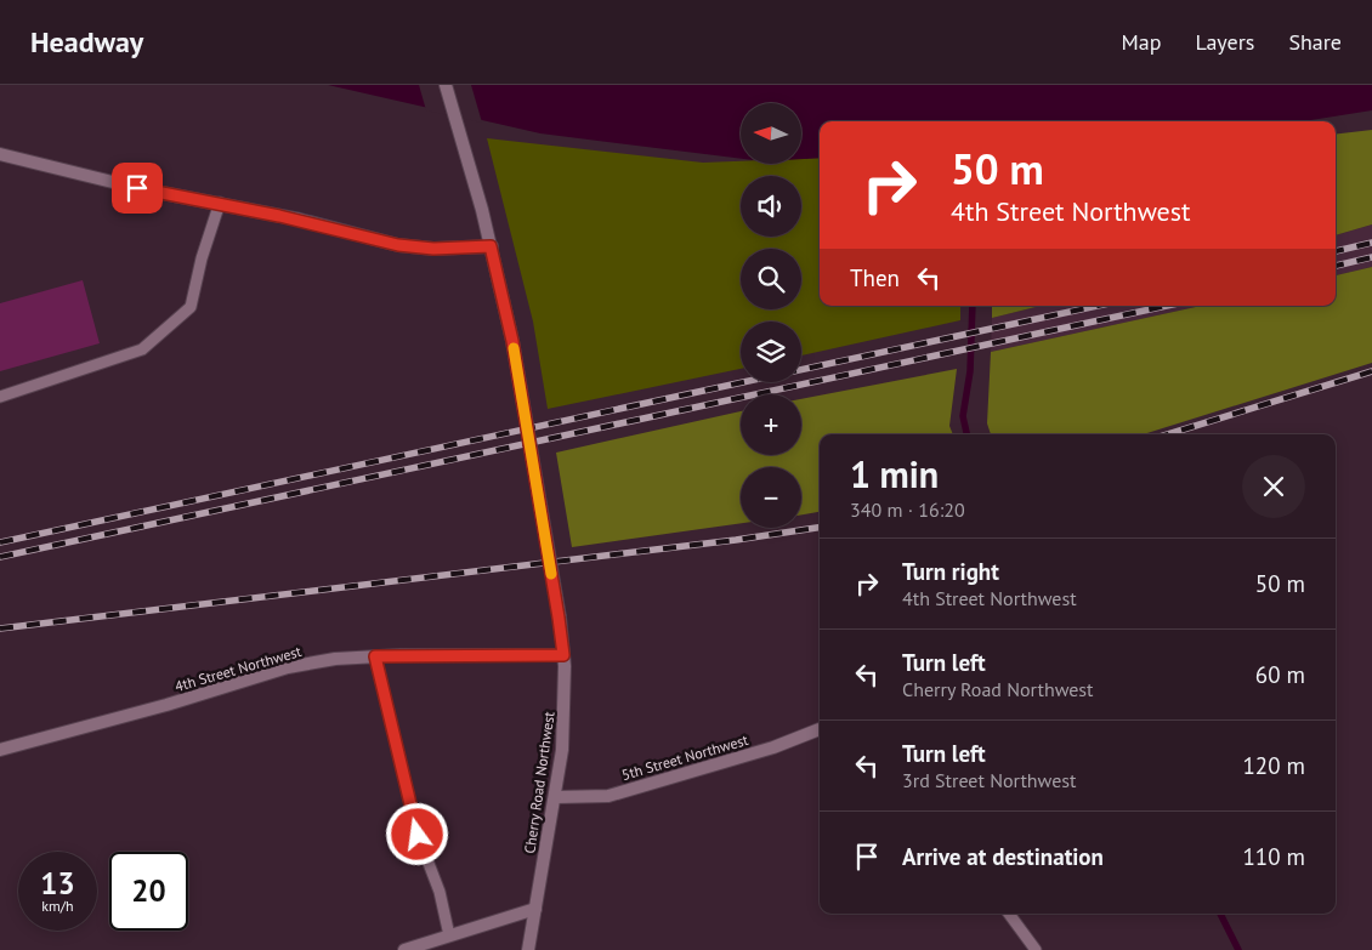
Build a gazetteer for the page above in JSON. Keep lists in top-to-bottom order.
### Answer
{
  "streets": {
    "street": ["4th Street Northwest", "5th Street Northwest", "Cherry Road Northwest"]
  },
  "crossings": [
    ["4th Street Northwest", "Cherry Road Northwest"],
    ["5th Street Northwest", "Cherry Road Northwest"]
  ],
  "north": "left",
  "page": {
    "header": "Headway",
    "nav": ["Map", "Layers", "Share"],
    "map_buttons": ["+", "−"],
    "turn": ["50 m", "4th Street Northwest"],
    "then": "Then",
    "heading": ["1 min", "340 m · 16:20"],
    "list": [
      {
        "name": "Turn right",
        "note": "4th Street Northwest",
        "value": "50 m"
      },
      {
        "name": "Turn left",
        "note": "Cherry Road Northwest",
        "value": "60 m"
      },
      {
        "name": "Turn left",
        "note": "3rd Street Northwest",
        "value": "120 m"
      },
      {
        "name": "Arrive at destination",
        "value": "110 m"
      }
    ],
    "speed": "13 km/h",
    "limit": "20"
  }
}
